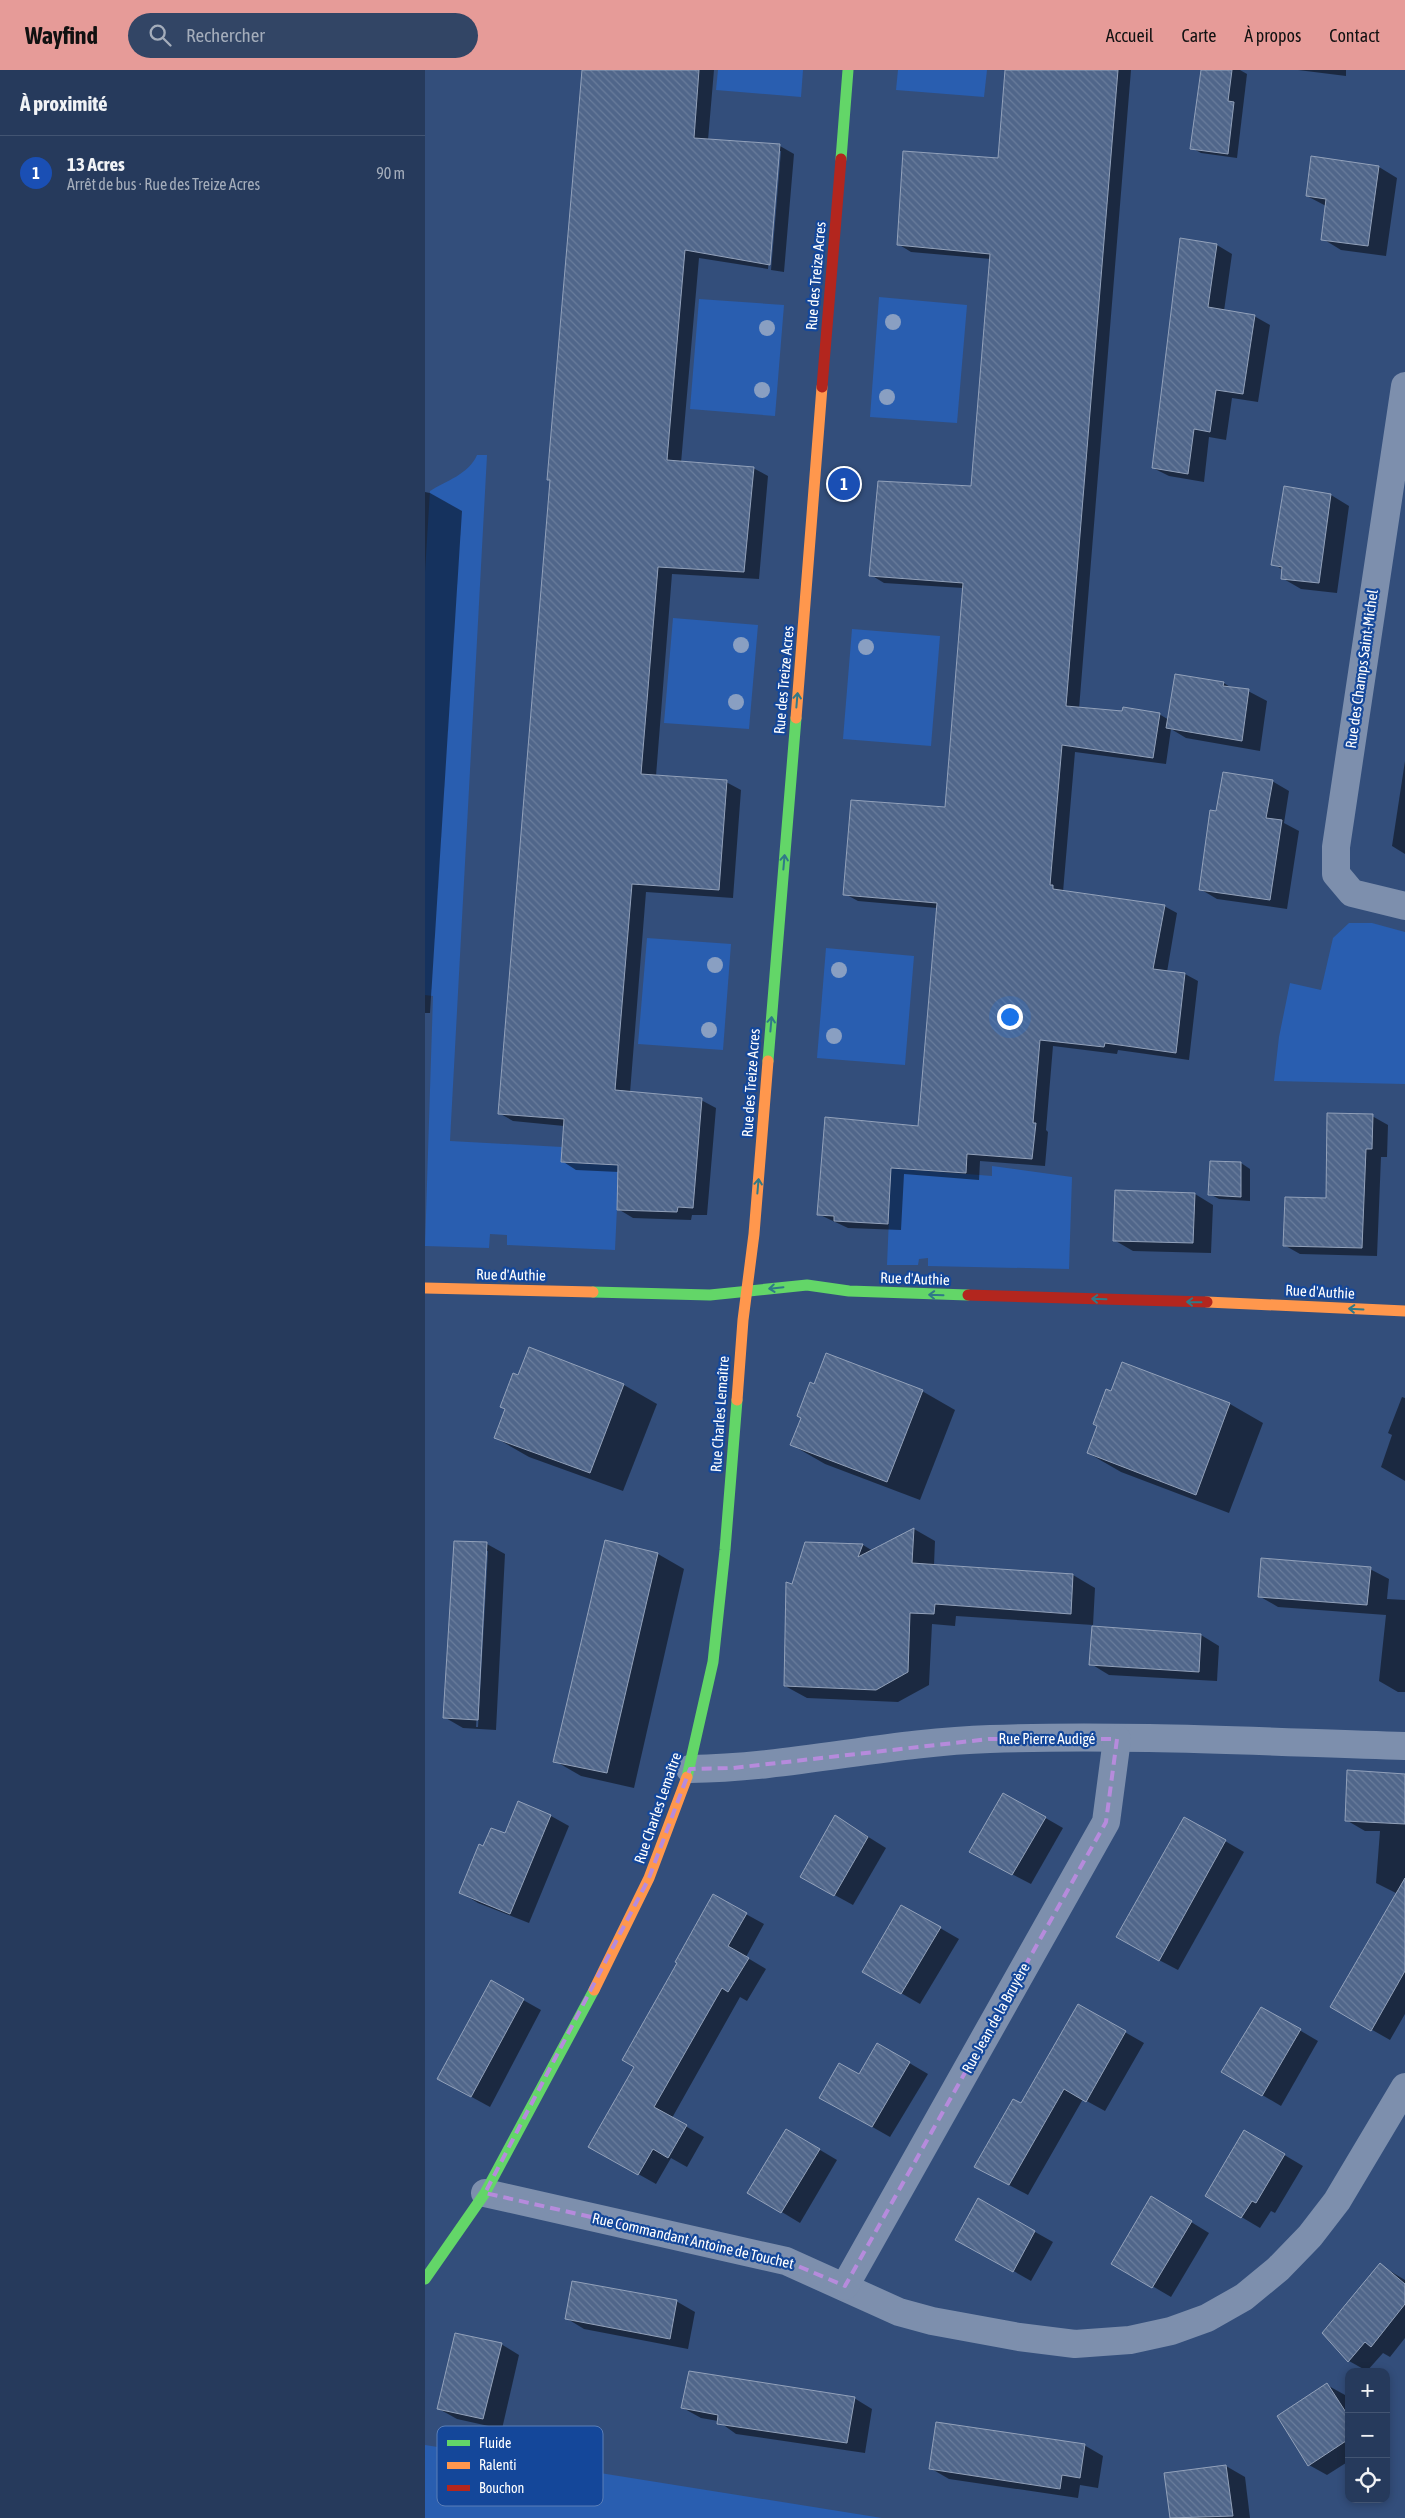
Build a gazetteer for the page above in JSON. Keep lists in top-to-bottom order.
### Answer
{
  "streets": {
    "street": [
      "Rue des Treize Acres",
      "Rue des Champs Saint-Michel",
      "Rue d'Authie",
      "Rue Charles Lemaître",
      "Rue Pierre Audigé",
      "Rue Jean de la Bruyère",
      "Rue Commandant Antoine de Touchet"
    ]
  },
  "crossings": [
    ["Rue des Treize Acres", "Rue d'Authie"],
    ["Rue des Treize Acres", "Rue Charles Lemaître"],
    ["Rue d'Authie", "Rue Charles Lemaître"],
    ["Rue Charles Lemaître", "Rue Pierre Audigé"],
    ["Rue Charles Lemaître", "Rue Commandant Antoine de Touchet"],
    ["Rue Pierre Audigé", "Rue Jean de la Bruyère"],
    ["Rue Jean de la Bruyère", "Rue Commandant Antoine de Touchet"]
  ],
  "one_way": ["Rue des Treize Acres", "Rue d'Authie"],
  "legend": ["Fluide", "Ralenti", "Bouchon"],
  "page": {
    "header": "Wayfind",
    "search": "Rechercher",
    "nav": [
      "Accueil",
      "Carte",
      "À propos",
      "Contact"
    ],
    "heading": "À proximité",
    "list": [
      {
        "mark": "1",
        "name": "13 Acres",
        "note": "Arrêt de bus · Rue des Treize Acres",
        "value": "90 m"
      }
    ],
    "pins": "1",
    "map_buttons": ["+", "−"]
  }
}
